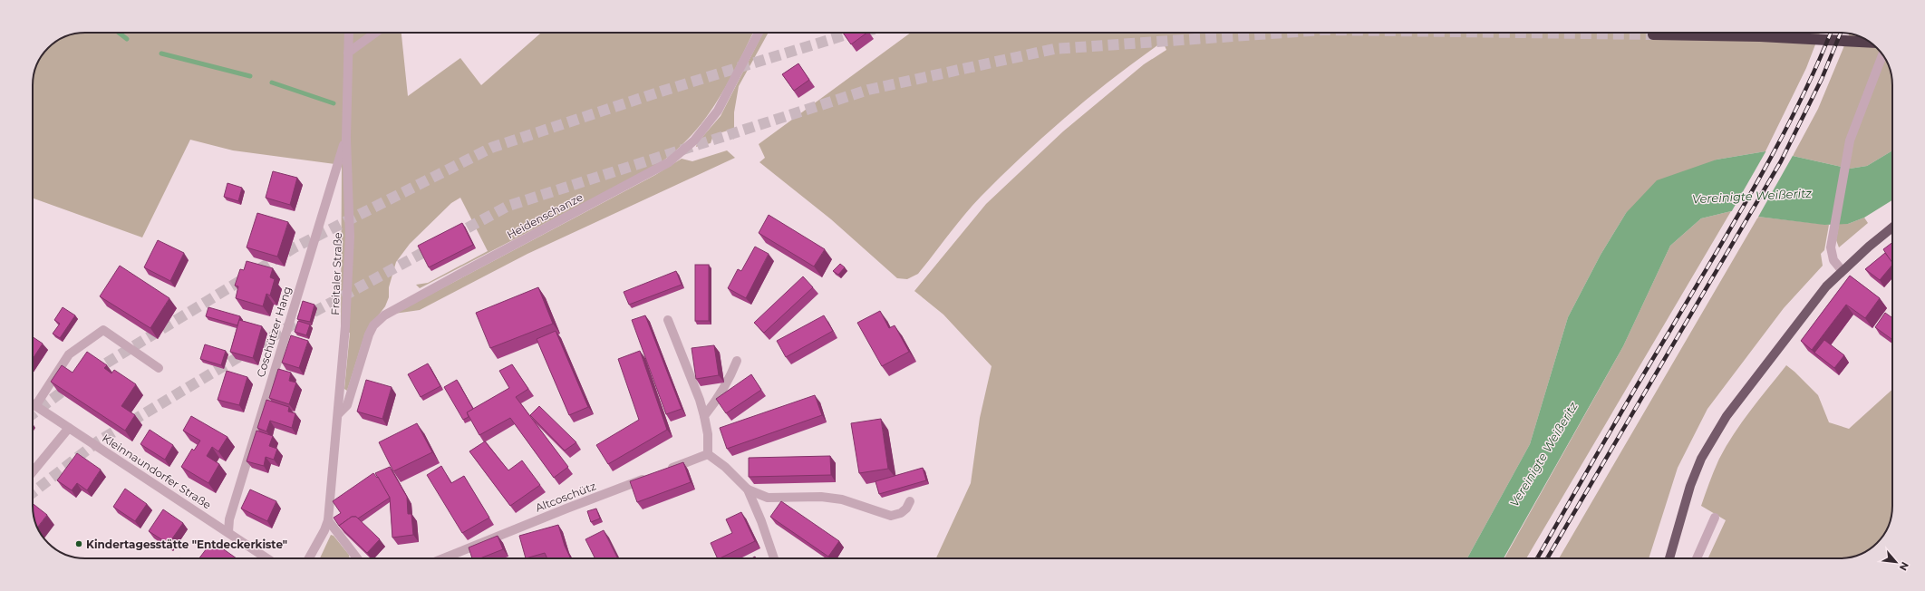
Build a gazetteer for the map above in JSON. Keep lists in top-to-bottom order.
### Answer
{
  "streets": {
    "street": [
      "Heidenschanze",
      "Freitaler Straße",
      "Coschützer Hang",
      "Kleinnaundorfer Straße",
      "Altcoschütz"
    ]
  },
  "crossings": [
    ["Heidenschanze", "Freitaler Straße"],
    ["Freitaler Straße", "Coschützer Hang"],
    ["Coschützer Hang", "Kleinnaundorfer Straße"]
  ],
  "water": ["Vereinigte Weißeritz"],
  "places": ["Kindertagesstätte \"Entdeckerkiste\""],
  "north": "bottom right"
}
